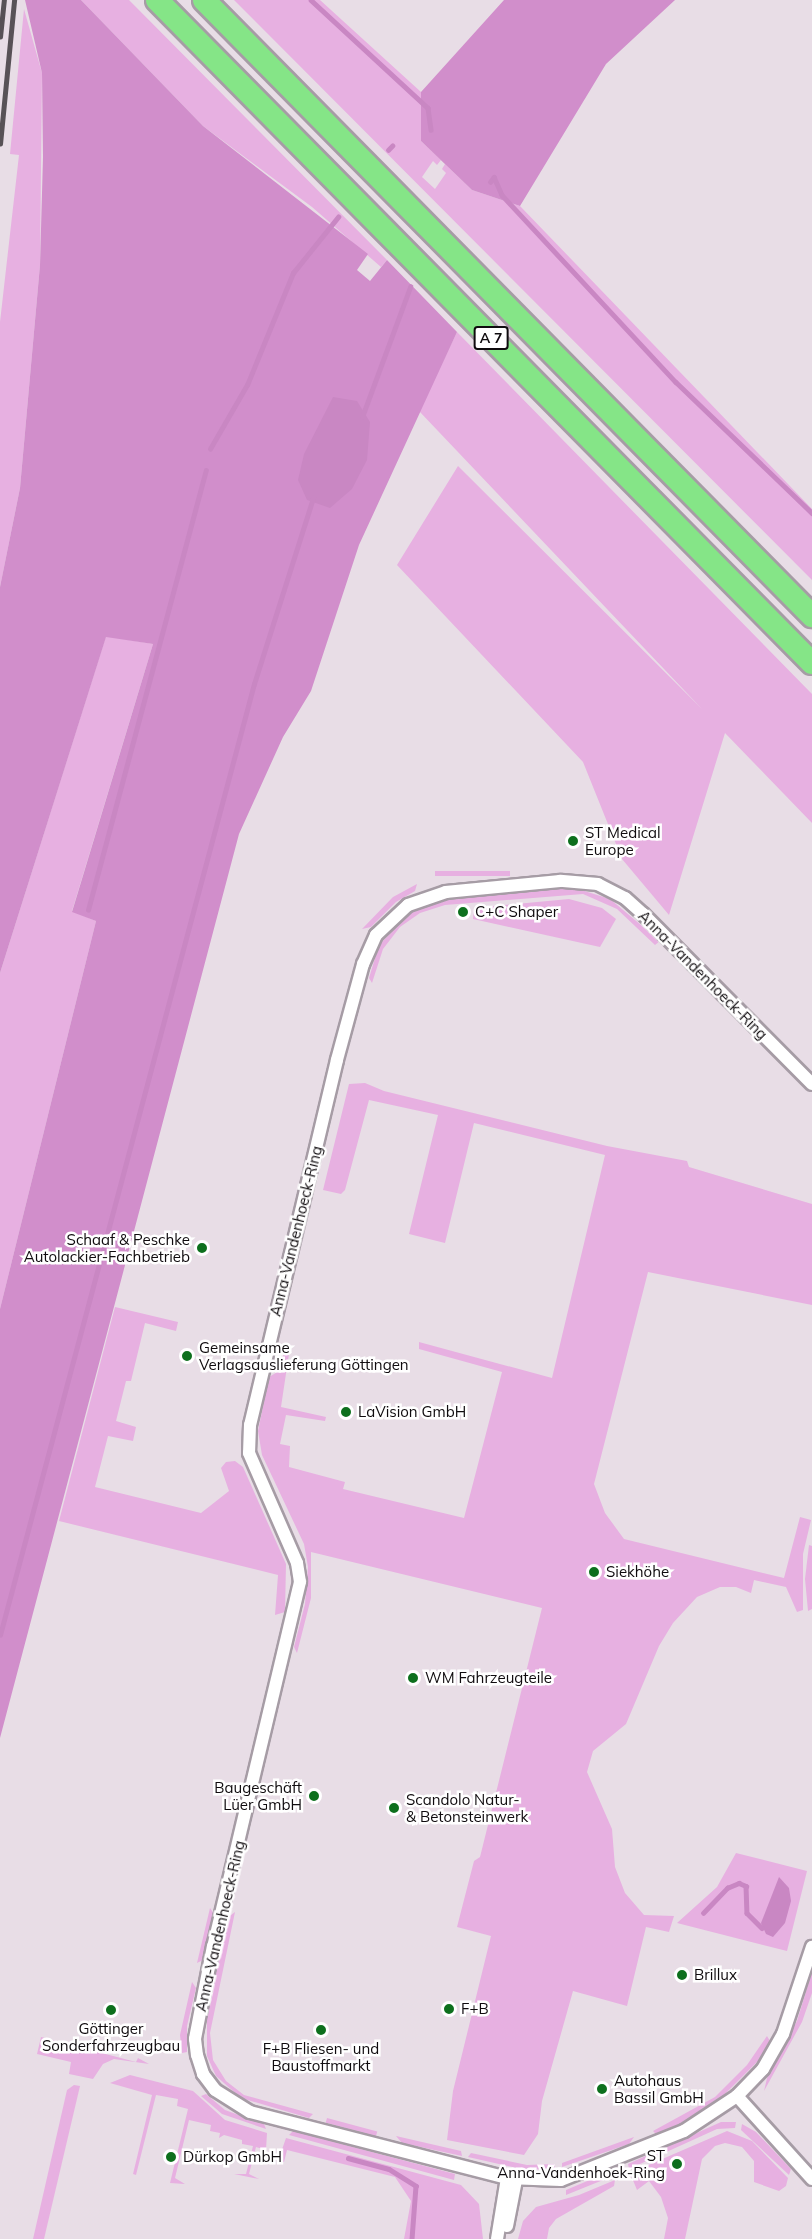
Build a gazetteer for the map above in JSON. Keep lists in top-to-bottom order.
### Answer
{
  "streets": {
    "highway": ["A 7"],
    "street": ["Anna-Vandenhoeck-Ring"]
  },
  "places": [
    "ST Medical Europe",
    "C+C Shaper",
    "Schaaf & Peschke Autolackier-Fachbetrieb",
    "Gemeinsame Verlagsauslieferung Göttingen",
    "LaVision GmbH",
    "Siekhöhe",
    "WM Fahrzeugteile",
    "Baugeschäft Lüer GmbH",
    "Scandolo Natur- & Betonsteinwerk",
    "Brillux",
    "F+B",
    "Göttinger Sonderfahrzeugbau",
    "F+B Fliesen- und Baustoffmarkt",
    "Autohaus Bassil GmbH",
    "Dürkop GmbH",
    "ST Anna-Vandenhoek-Ring"
  ]
}
